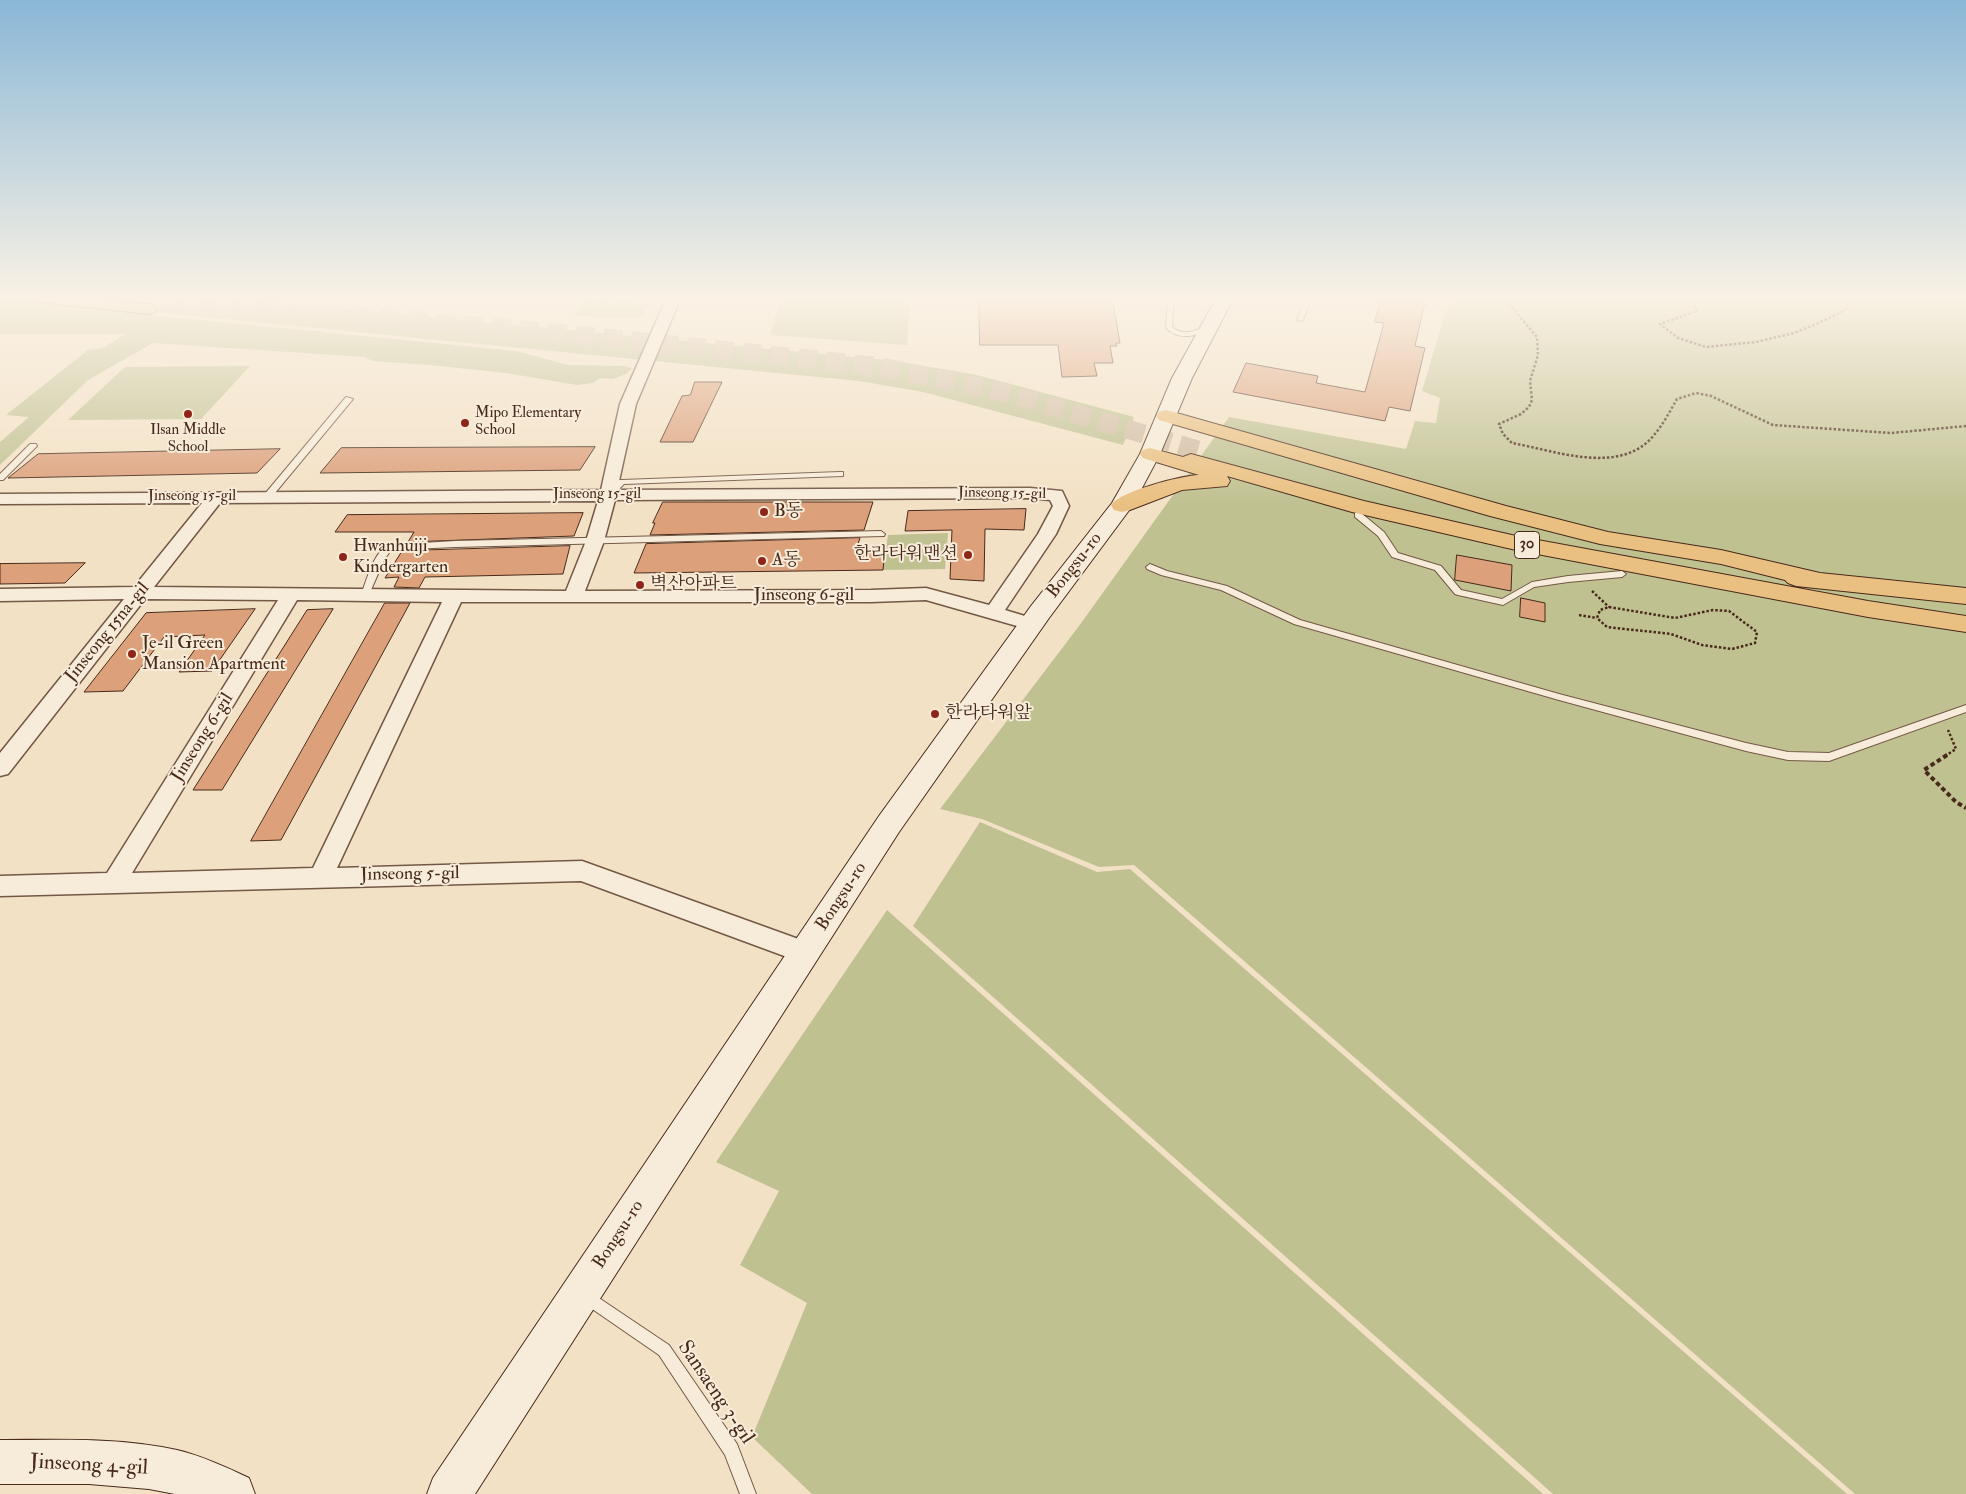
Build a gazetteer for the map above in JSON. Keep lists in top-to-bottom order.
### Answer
{
  "streets": {
    "highway": ["30"],
    "main road": ["Bongsu-ro", "Jinseong 4-gil"],
    "street": [
      "Jinseong 15-gil",
      "Jinseong 6-gil",
      "Jinseong 15na-gil",
      "Jinseong 5-gil"
    ],
    "lane": ["Sansaeng 3-gil"]
  },
  "crossings": [
    ["Jinseong 15-gil", "Jinseong 6-gil"],
    ["Jinseong 15-gil", "Jinseong 15na-gil"],
    ["Bongsu-ro", "Jinseong 6-gil"],
    ["Bongsu-ro", "Jinseong 5-gil"],
    ["Bongsu-ro", "Sansaeng 3-gil"],
    ["Jinseong 6-gil", "Jinseong 15na-gil"],
    ["Jinseong 6-gil", "Jinseong 5-gil"]
  ],
  "places": [
    "Ilsan Middle School",
    "Mipo Elementary School",
    "B동",
    "한라타워맨션",
    "Hwanhuiji Kindergarten",
    "A동",
    "벽산아파트",
    "Je-il Green Mansion Apartment",
    "한라타워앞"
  ]
}
